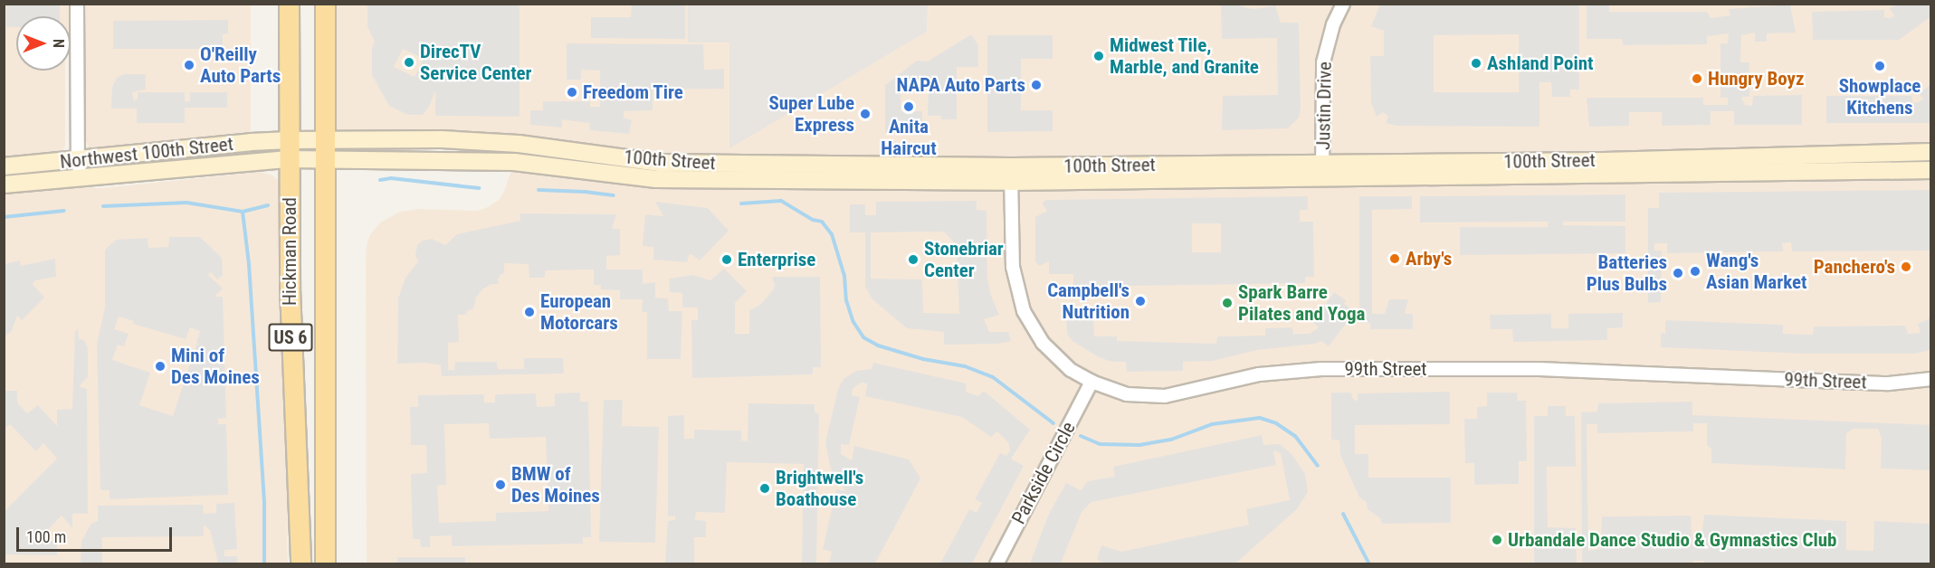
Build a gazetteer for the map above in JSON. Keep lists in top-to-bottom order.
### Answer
{
  "streets": {
    "main road": [
      "Northwest 100th Street",
      "100th Street",
      "Hickman Road",
      "US 6"
    ],
    "street": ["Justin Drive", "99th Street", "Parkside Circle"]
  },
  "crossings": [
    ["Justin Drive", "100th Street"],
    ["Northwest 100th Street", "100th Street"],
    ["Northwest 100th Street", "Hickman Road"],
    ["100th Street", "Hickman Road"],
    ["100th Street", "99th Street"],
    ["99th Street", "Parkside Circle"]
  ],
  "places": [
    "Midwest Tile, Marble, and Granite",
    "DirecTV Service Center",
    "Ashland Point",
    "O'Reilly Auto Parts",
    "Showplace Kitchens",
    "Hungry Boyz",
    "NAPA Auto Parts",
    "Freedom Tire",
    "Anita Haircut",
    "Super Lube Express",
    "Arby's",
    "Enterprise",
    "Stonebriar Center",
    "Panchero's",
    "Wang's Asian Market",
    "Batteries Plus Bulbs",
    "Campbell's Nutrition",
    "Spark Barre Pilates and Yoga",
    "European Motorcars",
    "Mini of Des Moines",
    "BMW of Des Moines",
    "Brightwell's Boathouse",
    "Urbandale Dance Studio & Gymnastics Club"
  ],
  "scale_bar": "100 m",
  "north": "right"
}
